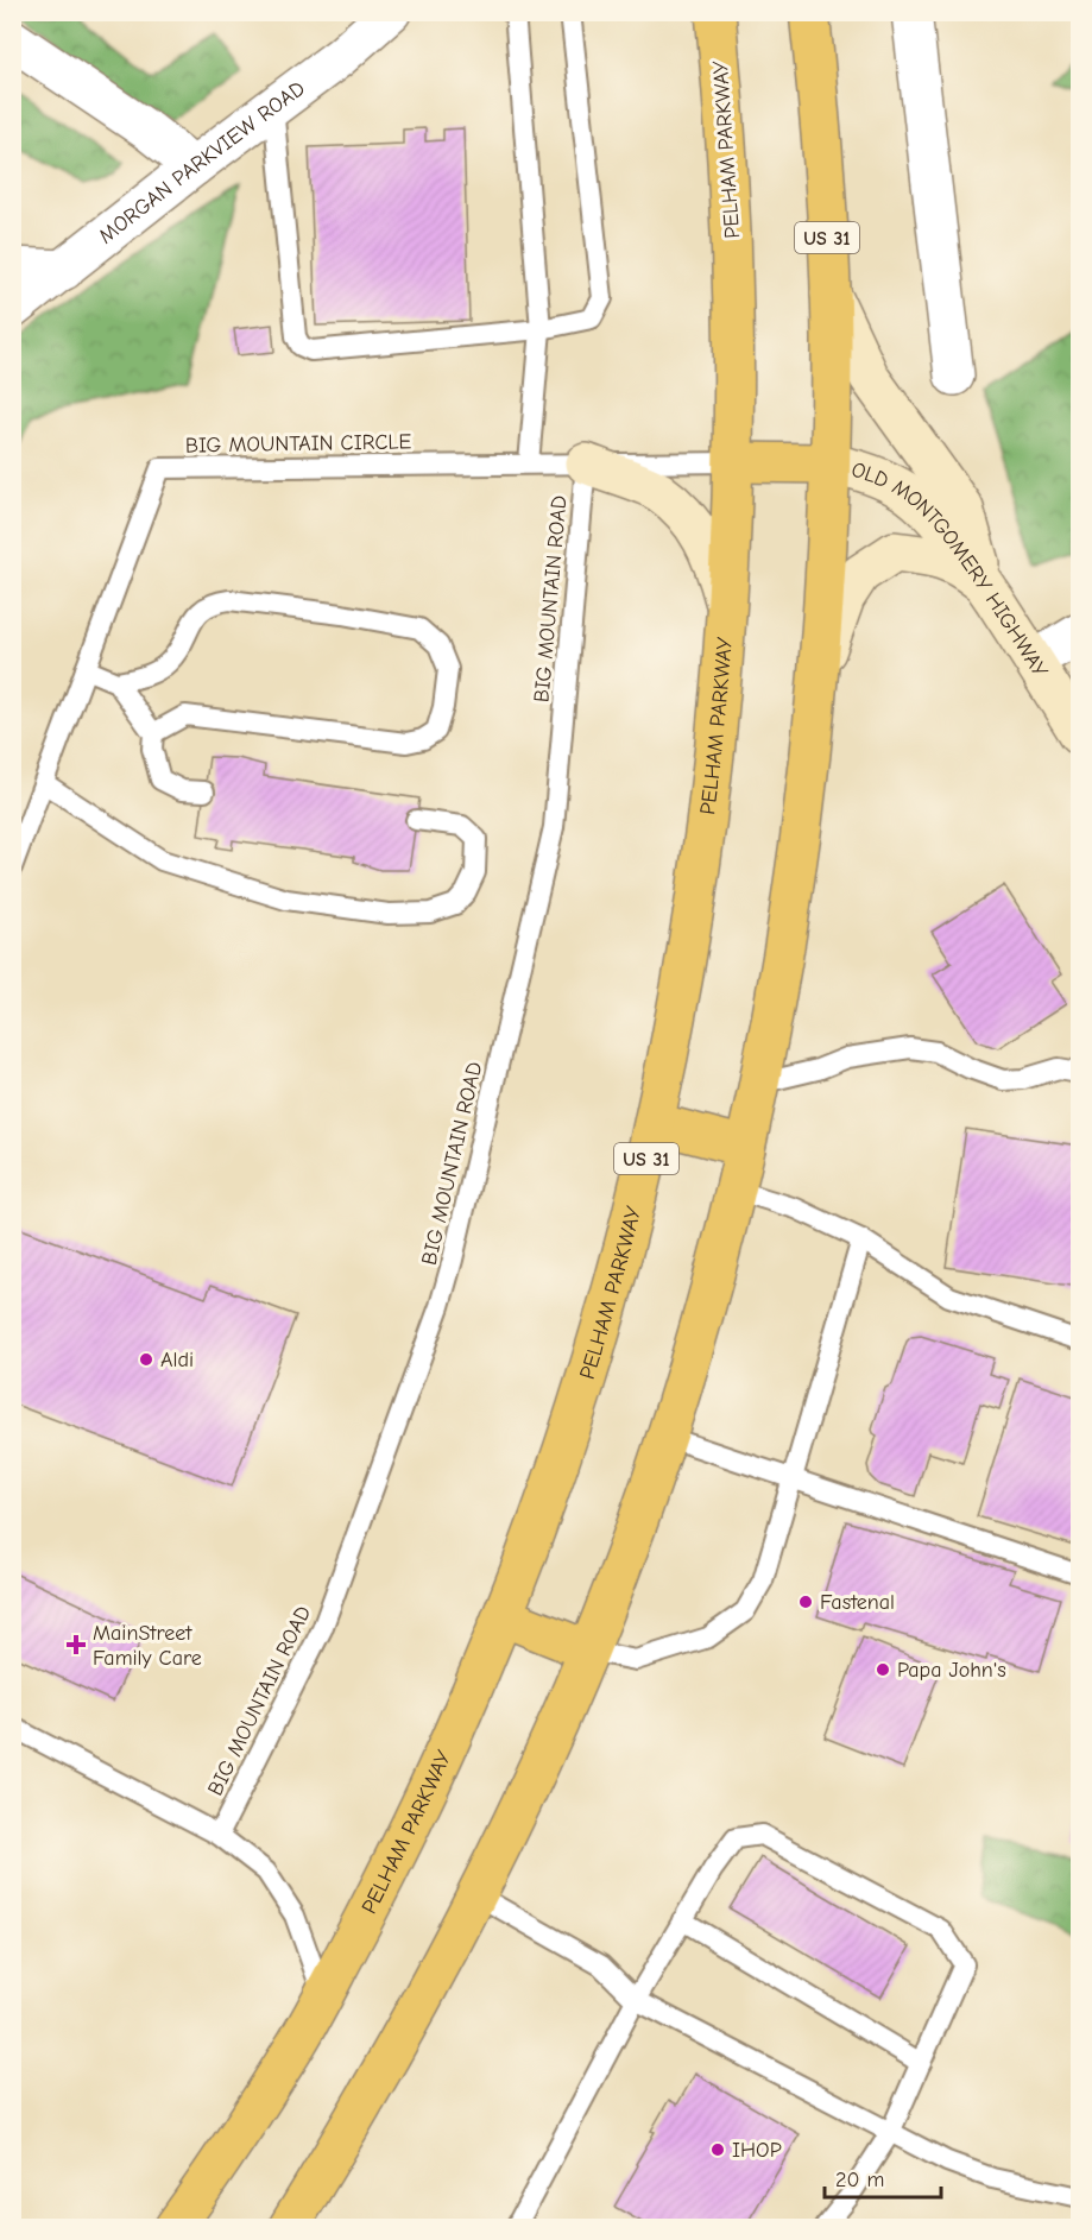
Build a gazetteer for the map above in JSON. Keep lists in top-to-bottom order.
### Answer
{
  "streets": {
    "main road": ["PELHAM PARKWAY", "US 31"],
    "street": ["MORGAN PARKVIEW ROAD", "OLD MONTGOMERY HIGHWAY"],
    "lane": ["BIG MOUNTAIN CIRCLE", "BIG MOUNTAIN ROAD"]
  },
  "crossings": [
    ["PELHAM PARKWAY", "BIG MOUNTAIN CIRCLE"],
    ["US 31", "OLD MONTGOMERY HIGHWAY"],
    ["BIG MOUNTAIN CIRCLE", "BIG MOUNTAIN ROAD"]
  ],
  "places": {
    "other": [
      "Aldi",
      "Fastenal",
      "Papa John's",
      "IHOP"
    ],
    "health": ["MainStreet Family Care"]
  },
  "scale_bar": "20 m"
}
